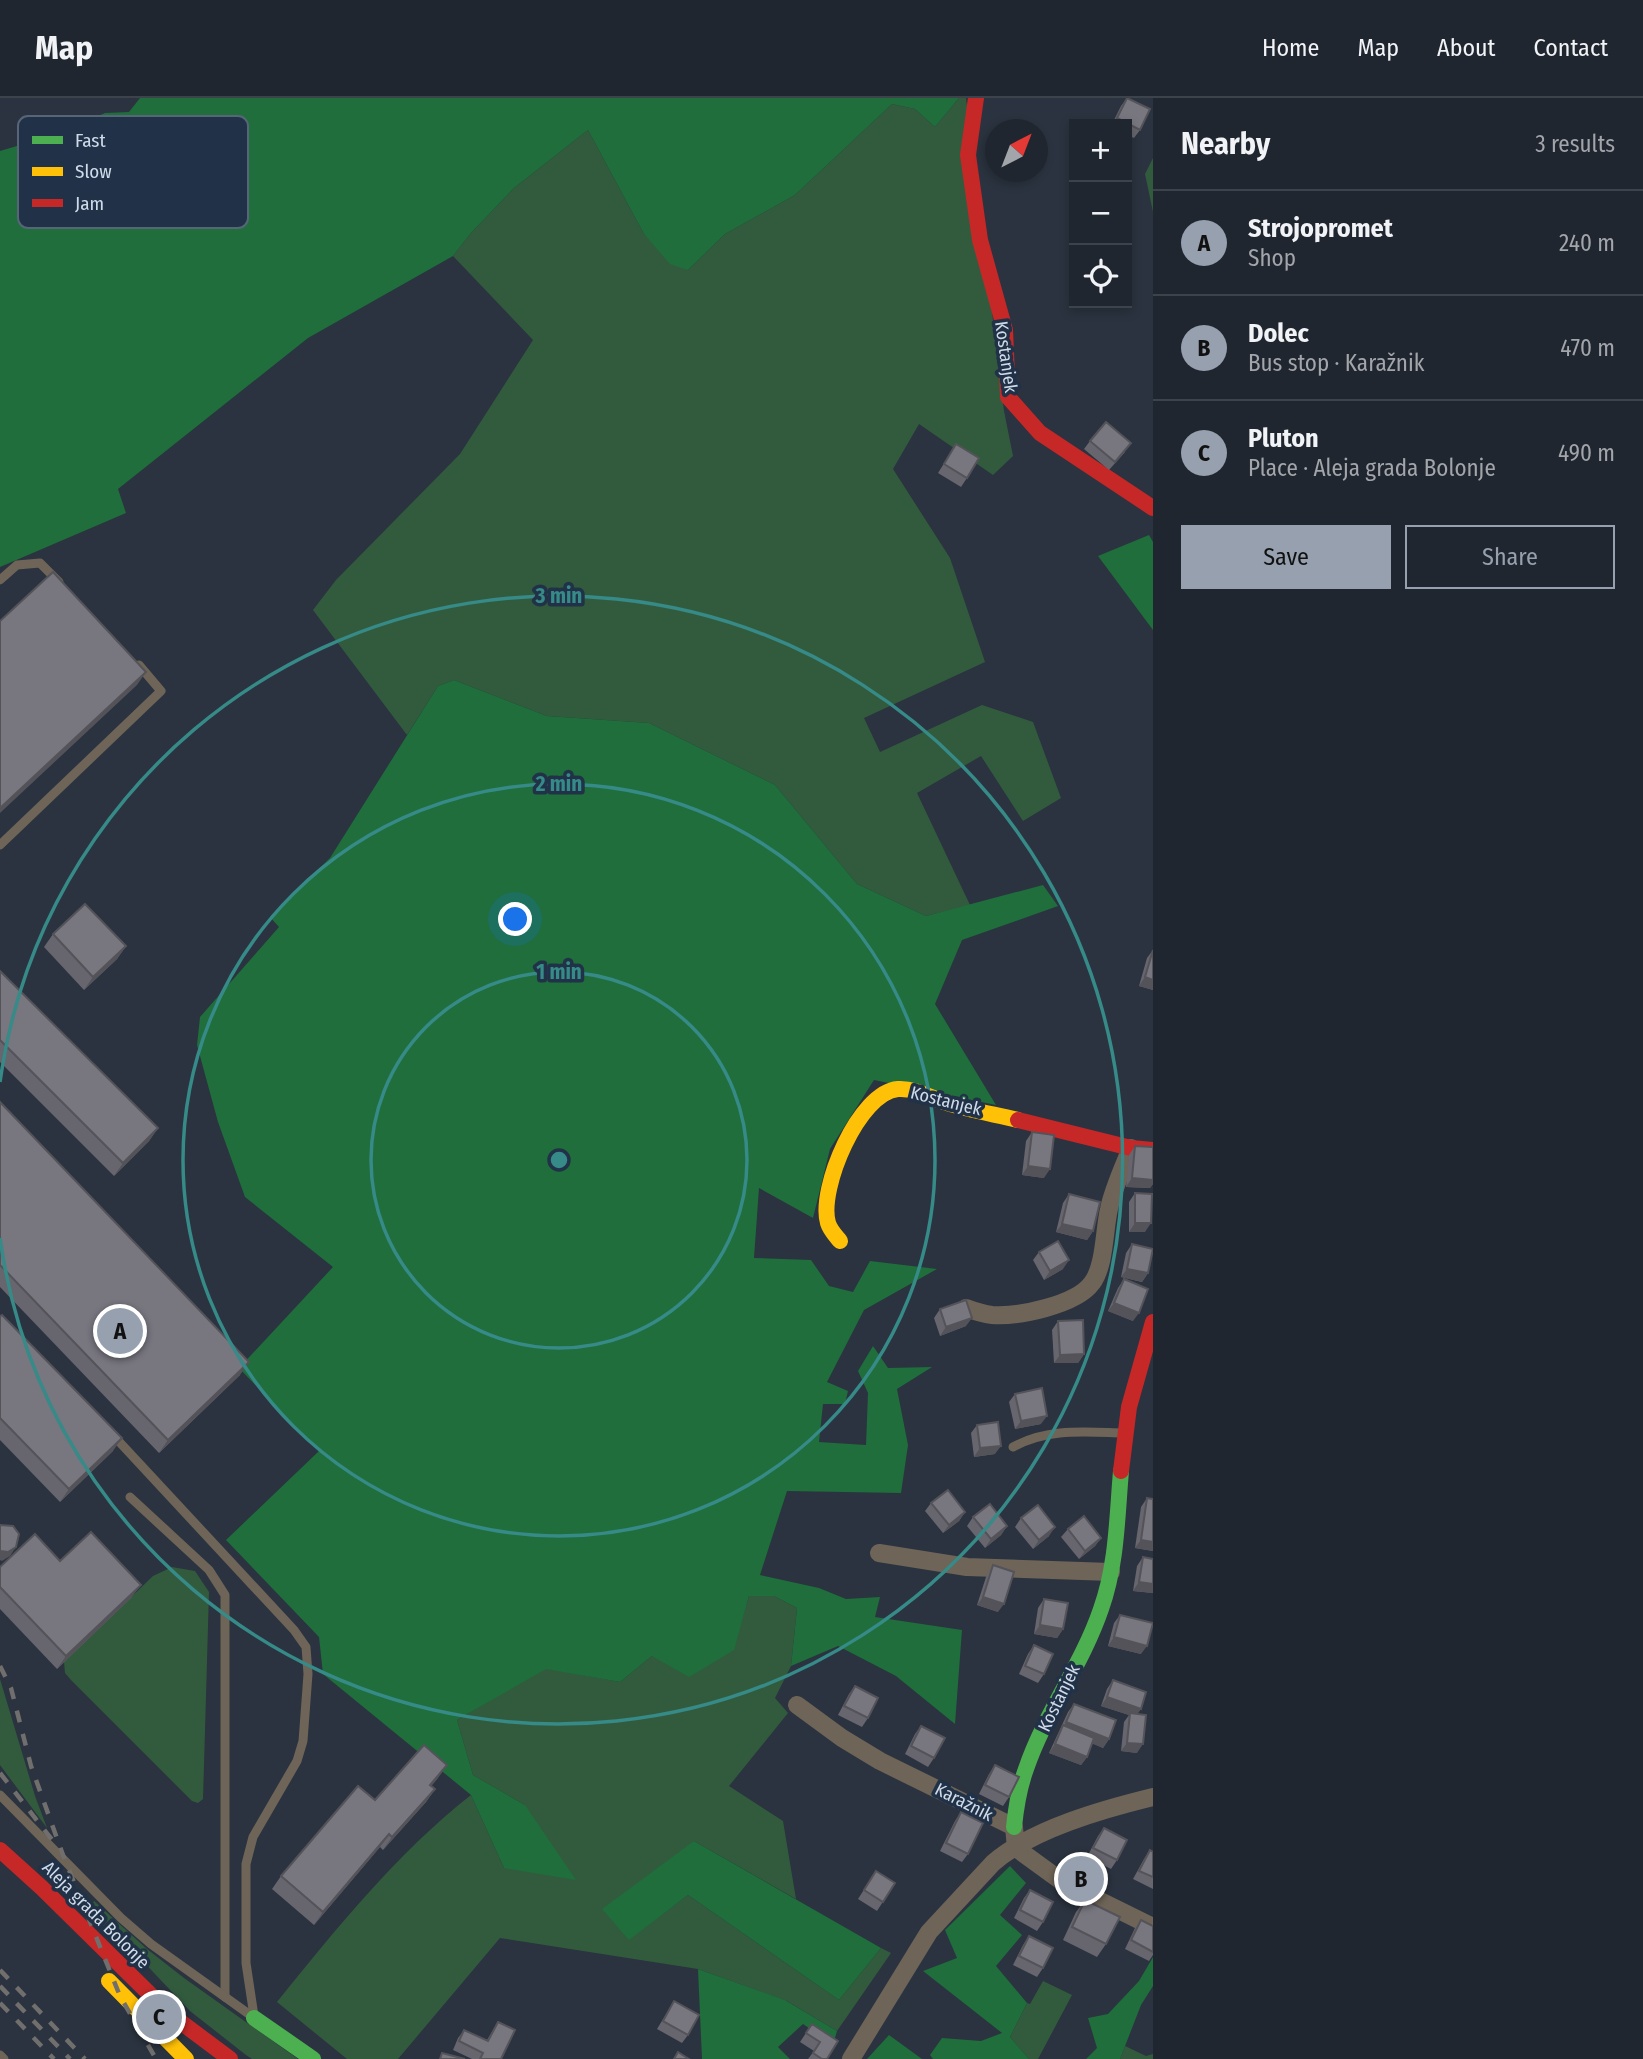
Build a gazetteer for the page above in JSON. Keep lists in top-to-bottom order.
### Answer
{
  "streets": {
    "street": ["Kostanjek", "Karažnik", "Aleja grada Bolonje"]
  },
  "crossings": [
    ["Kostanjek", "Karažnik"]
  ],
  "legend": ["Fast", "Slow", "Jam"],
  "north": "top right",
  "page": {
    "header": "Map",
    "nav": [
      "Home",
      "Map",
      "About",
      "Contact"
    ],
    "heading": ["Nearby", "3 results"],
    "map_buttons": ["+", "−"],
    "list": [
      {
        "mark": "A",
        "name": "Strojopromet",
        "note": "Shop",
        "value": "240 m"
      },
      {
        "mark": "B",
        "name": "Dolec",
        "note": "Bus stop · Karažnik",
        "value": "470 m"
      },
      {
        "mark": "C",
        "name": "Pluton",
        "note": "Place · Aleja grada Bolonje",
        "value": "490 m"
      }
    ],
    "buttons": ["Save", "Share"],
    "pins": ["A", "B", "C"]
  },
  "rings": ["3 min", "2 min", "1 min"]
}
